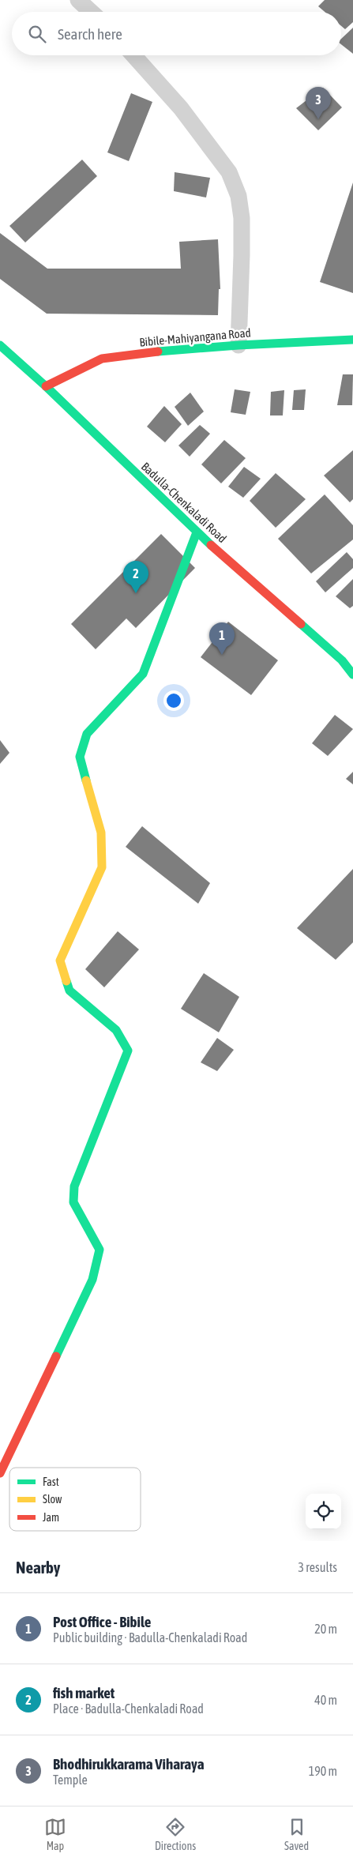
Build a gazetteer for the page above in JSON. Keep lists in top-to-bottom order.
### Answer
{
  "streets": {
    "main road": ["Bibile-Mahiyangana Road", "Badulla-Chenkaladi Road"]
  },
  "crossings": [
    ["Bibile-Mahiyangana Road", "Badulla-Chenkaladi Road"]
  ],
  "legend": ["Fast", "Slow", "Jam"],
  "page": {
    "search": "Search here",
    "pins": ["3", "2", "1"],
    "heading": ["Nearby", "3 results"],
    "list": [
      {
        "mark": "1",
        "name": "Post Office - Bibile",
        "note": "Public building · Badulla-Chenkaladi Road",
        "value": "20 m"
      },
      {
        "mark": "2",
        "name": "fish market",
        "note": "Place · Badulla-Chenkaladi Road",
        "value": "40 m"
      },
      {
        "mark": "3",
        "name": "Bhodhirukkarama Viharaya",
        "note": "Temple",
        "value": "190 m"
      }
    ],
    "nav": ["Map", "Directions", "Saved"]
  }
}
